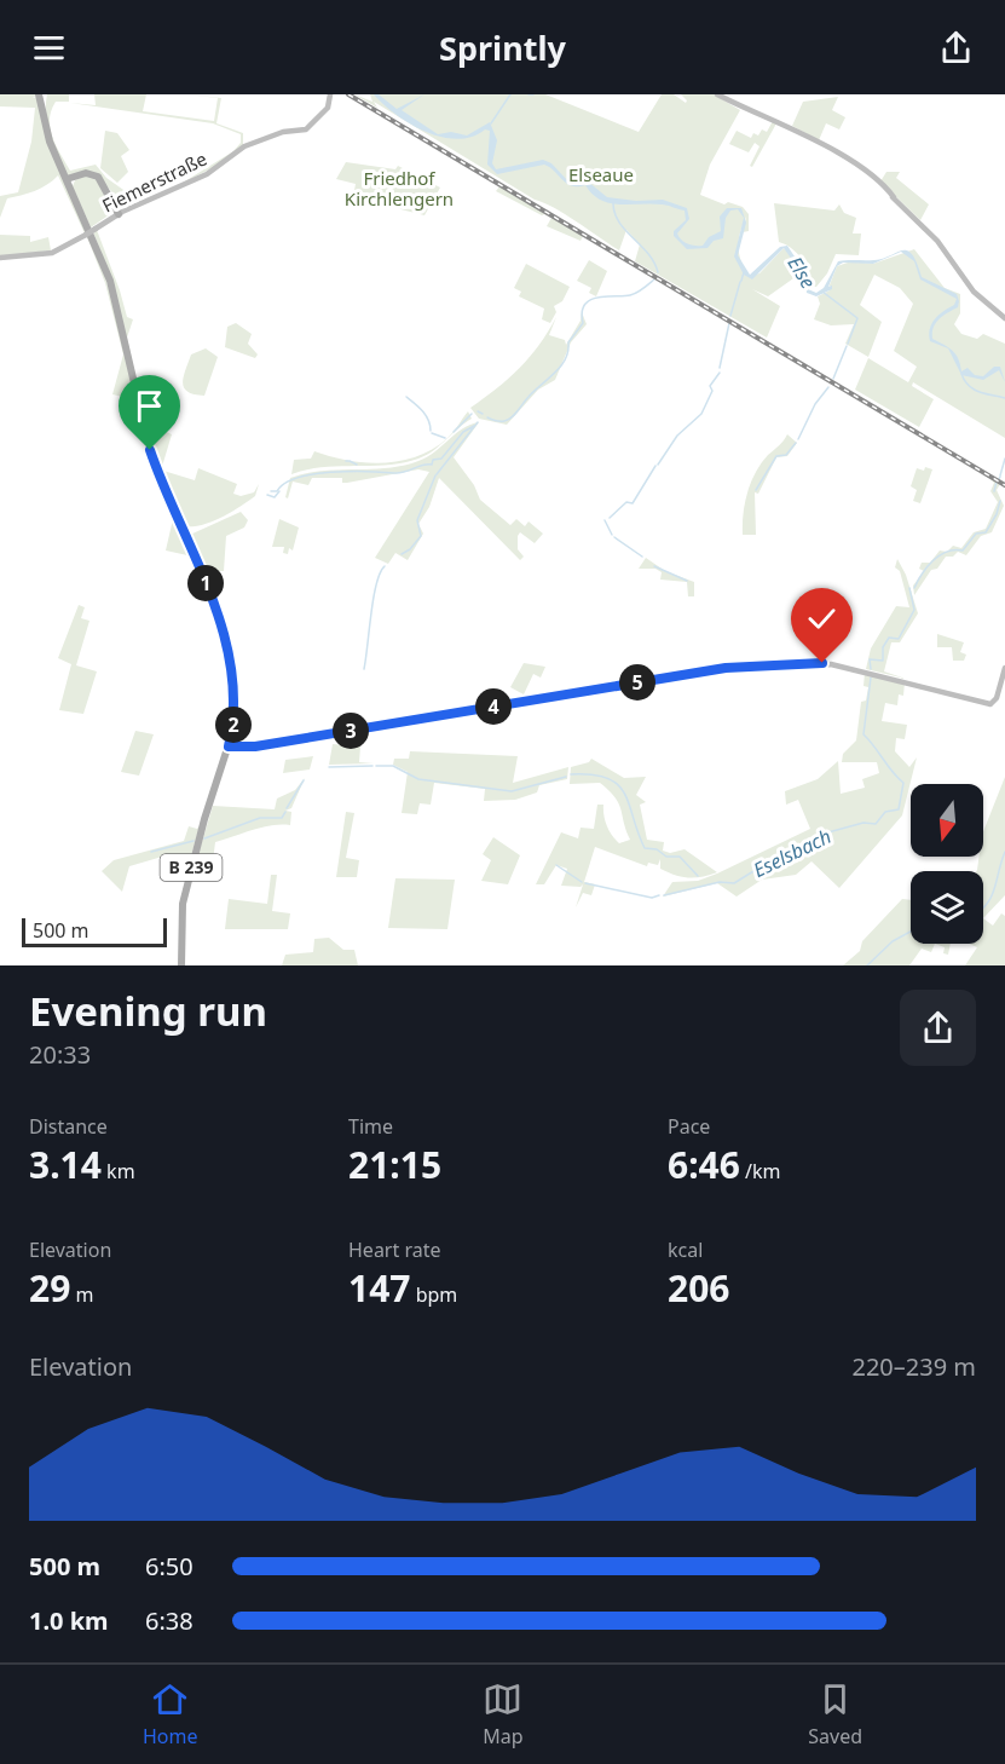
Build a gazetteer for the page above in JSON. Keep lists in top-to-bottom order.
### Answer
{
  "streets": {
    "main road": ["Fiemerstraße", "B 239"]
  },
  "water": ["Else", "Eselsbach"],
  "parks": ["Elseaue", "Friedhof Kirchlengern"],
  "scale_bar": "500 m",
  "north": "bottom",
  "page": {
    "header": "Sprintly",
    "pins": [
      "1",
      "5",
      "4",
      "2",
      "3"
    ],
    "scale": "500 m",
    "heading": ["Evening run", "20:33"],
    "stats": [
      ["Distance", "3.14 km"],
      ["Time", "21:15"],
      ["Pace", "6:46 /km"],
      ["Elevation", "29 m"],
      ["Heart rate", "147 bpm"],
      ["kcal", "206"]
    ],
    "chart": ["Elevation", "220–239 m"],
    "list": [
      {
        "name": "500 m",
        "note": "6:50"
      },
      {
        "name": "1.0 km",
        "note": "6:38"
      }
    ],
    "tabs": ["Home", "Map", "Saved"]
  }
}
